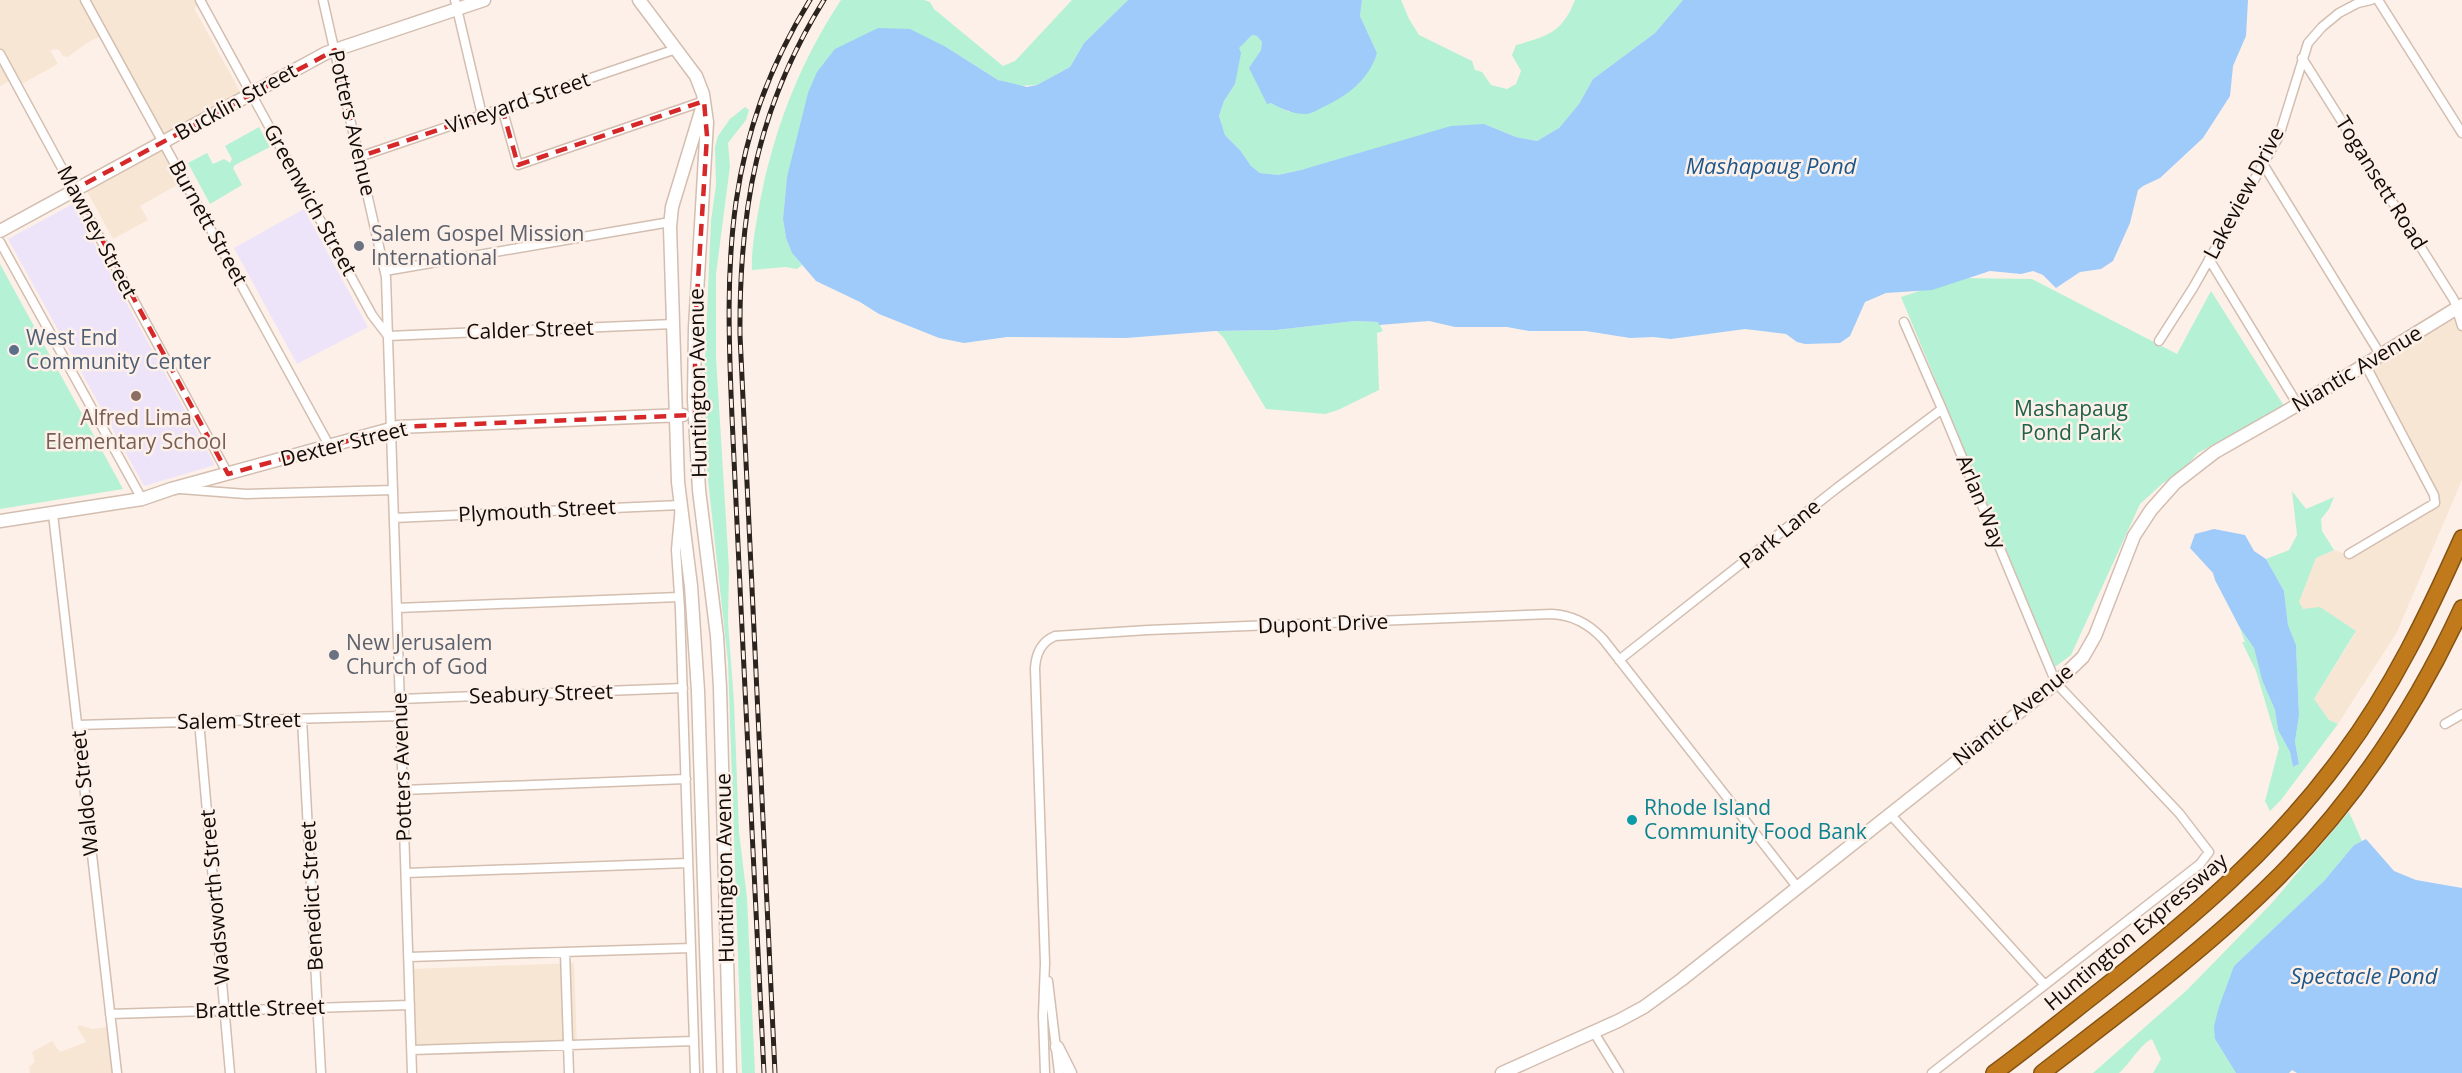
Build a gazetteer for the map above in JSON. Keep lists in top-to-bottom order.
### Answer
{
  "streets": {
    "highway": ["Huntington Expressway"],
    "street": [
      "Bucklin Street",
      "Vineyard Street",
      "Potters Avenue",
      "Togansett Road",
      "Lakeview Drive",
      "Greenwich Street",
      "Burnett Street",
      "Mawney Street",
      "Calder Street",
      "Niantic Avenue",
      "Huntington Avenue",
      "Dexter Street",
      "Arlan Way",
      "Plymouth Street",
      "Park Lane",
      "Dupont Drive",
      "Seabury Street",
      "Salem Street",
      "Waldo Street",
      "Benedict Street",
      "Wadsworth Street",
      "Brattle Street"
    ]
  },
  "crossings": [
    ["Bucklin Street", "Potters Avenue"],
    ["Bucklin Street", "Greenwich Street"],
    ["Bucklin Street", "Burnett Street"],
    ["Bucklin Street", "Mawney Street"],
    ["Vineyard Street", "Potters Avenue"],
    ["Potters Avenue", "Greenwich Street"],
    ["Potters Avenue", "Calder Street"],
    ["Potters Avenue", "Dexter Street"],
    ["Potters Avenue", "Plymouth Street"],
    ["Potters Avenue", "Seabury Street"],
    ["Potters Avenue", "Salem Street"],
    ["Potters Avenue", "Brattle Street"],
    ["Togansett Road", "Lakeview Drive"],
    ["Togansett Road", "Niantic Avenue"],
    ["Greenwich Street", "Calder Street"],
    ["Burnett Street", "Dexter Street"],
    ["Mawney Street", "Dexter Street"],
    ["Calder Street", "Huntington Avenue"],
    ["Niantic Avenue", "Arlan Way"],
    ["Niantic Avenue", "Dupont Drive"],
    ["Huntington Avenue", "Dexter Street"],
    ["Huntington Avenue", "Plymouth Street"],
    ["Huntington Avenue", "Seabury Street"],
    ["Dexter Street", "Waldo Street"],
    ["Arlan Way", "Park Lane"],
    ["Park Lane", "Dupont Drive"],
    ["Salem Street", "Waldo Street"],
    ["Salem Street", "Benedict Street"],
    ["Salem Street", "Wadsworth Street"],
    ["Waldo Street", "Brattle Street"],
    ["Benedict Street", "Brattle Street"],
    ["Wadsworth Street", "Brattle Street"]
  ],
  "water": ["Mashapaug Pond", "Spectacle Pond"],
  "parks": ["Mashapaug Pond Park"],
  "places": [
    "Salem Gospel Mission International",
    "West End Community Center",
    "Alfred Lima Elementary School",
    "New Jerusalem Church of God",
    "Rhode Island Community Food Bank"
  ]
}
